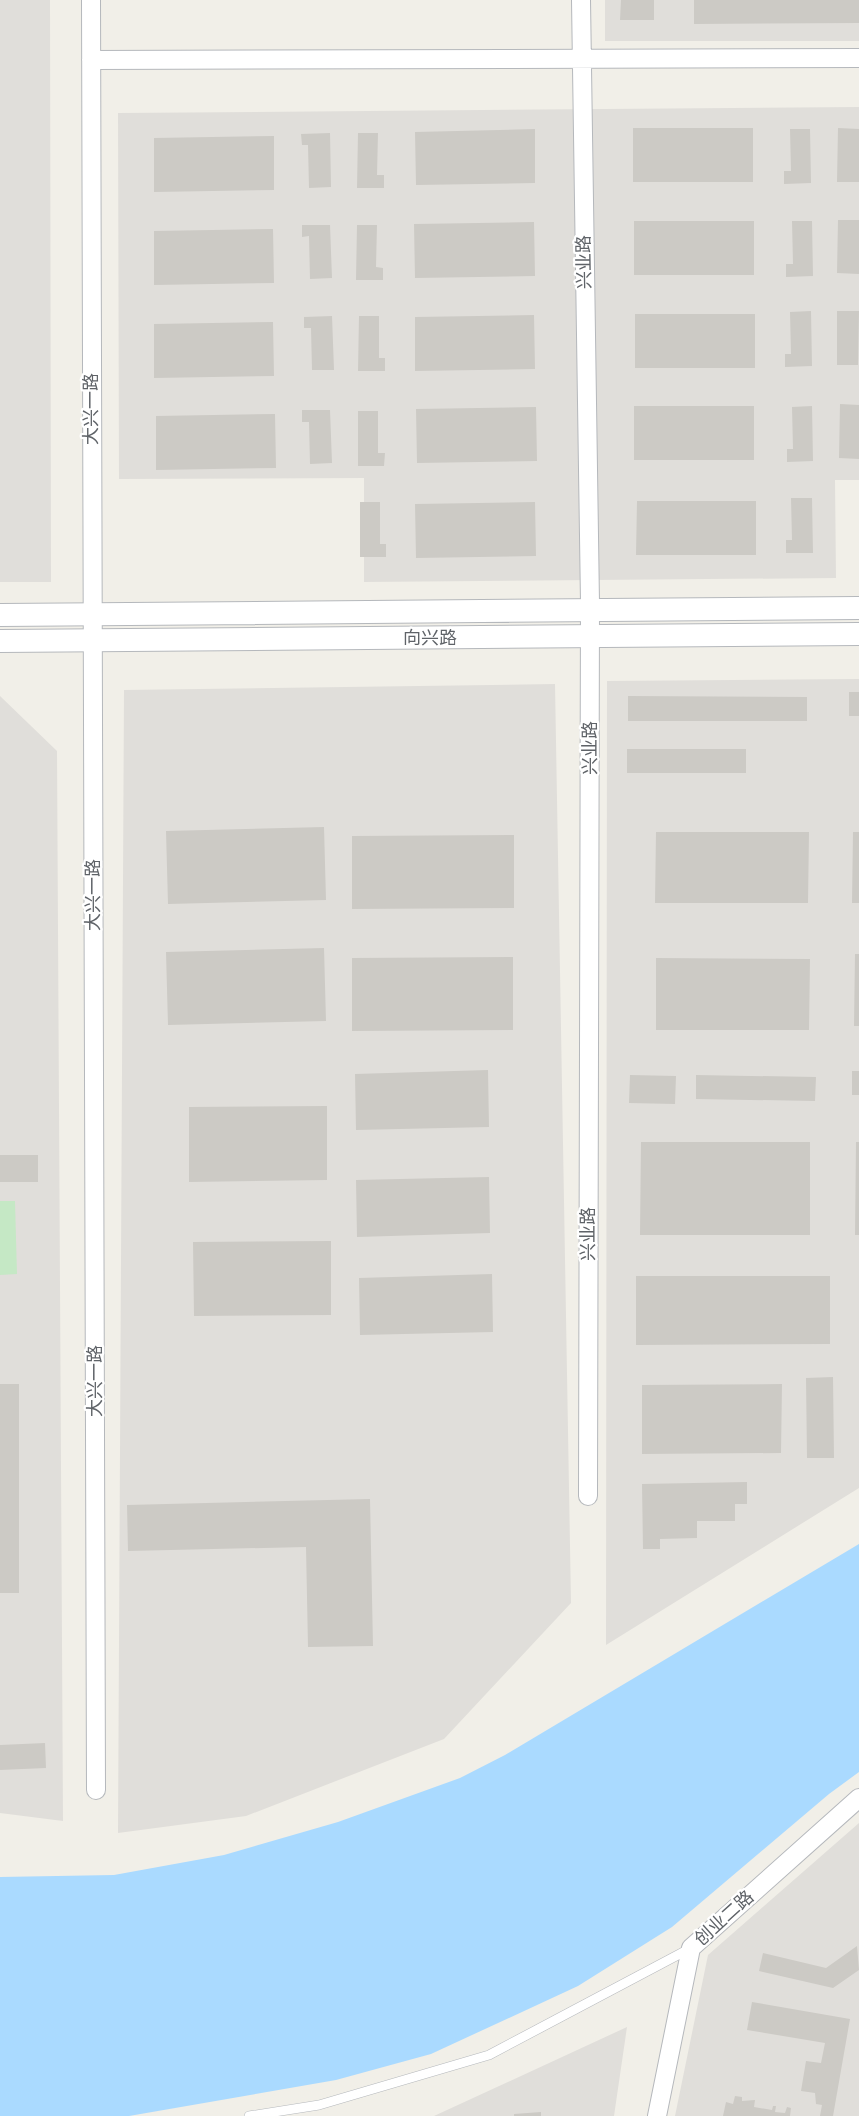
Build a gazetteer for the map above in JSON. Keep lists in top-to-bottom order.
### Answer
{
  "streets": {
    "street": [
      "兴业路",
      "大兴一路",
      "向兴路",
      "创业二路"
    ]
  },
  "crossings": [
    ["兴业路", "向兴路"],
    ["大兴一路", "向兴路"]
  ]
}
